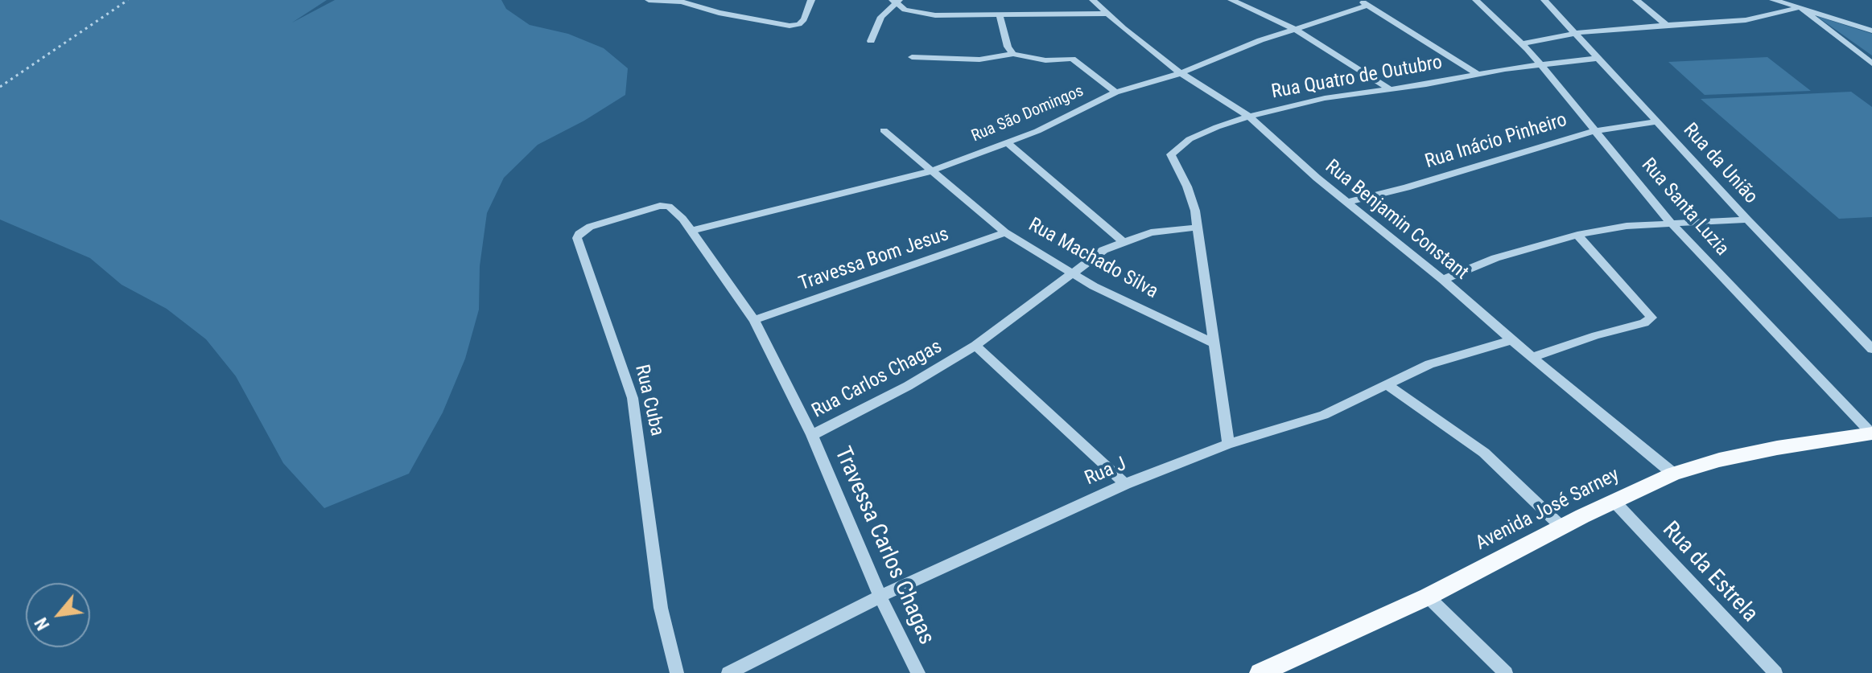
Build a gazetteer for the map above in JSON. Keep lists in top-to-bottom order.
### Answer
{
  "streets": {
    "main road": ["Avenida José Sarney"],
    "street": [
      "Rua Quatro de Outubro",
      "Rua São Domingos",
      "Rua Inácio Pinheiro",
      "Rua da União",
      "Rua Santa Luzia",
      "Rua Benjamin Constant",
      "Rua Machado Silva",
      "Travessa Bom Jesus",
      "Rua Carlos Chagas",
      "Rua Cuba",
      "Rua J",
      "Travessa Carlos Chagas",
      "Rua da Estrela"
    ]
  },
  "crossings": [
    ["Rua Quatro de Outubro", "Rua da União"],
    ["Rua Quatro de Outubro", "Rua Santa Luzia"],
    ["Rua Quatro de Outubro", "Rua Benjamin Constant"],
    ["Rua Quatro de Outubro", "Rua Machado Silva"],
    ["Rua Quatro de Outubro", "Rua Carlos Chagas"],
    ["Rua São Domingos", "Rua Benjamin Constant"],
    ["Rua São Domingos", "Rua Machado Silva"],
    ["Rua São Domingos", "Rua Carlos Chagas"],
    ["Rua Inácio Pinheiro", "Rua da União"],
    ["Rua Inácio Pinheiro", "Rua Santa Luzia"],
    ["Rua Inácio Pinheiro", "Rua Benjamin Constant"],
    ["Rua Santa Luzia", "Avenida José Sarney"],
    ["Rua Benjamin Constant", "Rua J"],
    ["Rua Benjamin Constant", "Avenida José Sarney"],
    ["Rua Machado Silva", "Travessa Bom Jesus"],
    ["Rua Machado Silva", "Rua Carlos Chagas"],
    ["Travessa Bom Jesus", "Rua Carlos Chagas"],
    ["Rua Carlos Chagas", "Rua Cuba"],
    ["Rua Carlos Chagas", "Travessa Carlos Chagas"],
    ["Rua J", "Travessa Carlos Chagas"],
    ["Avenida José Sarney", "Rua da Estrela"]
  ],
  "north": "bottom left"
}
